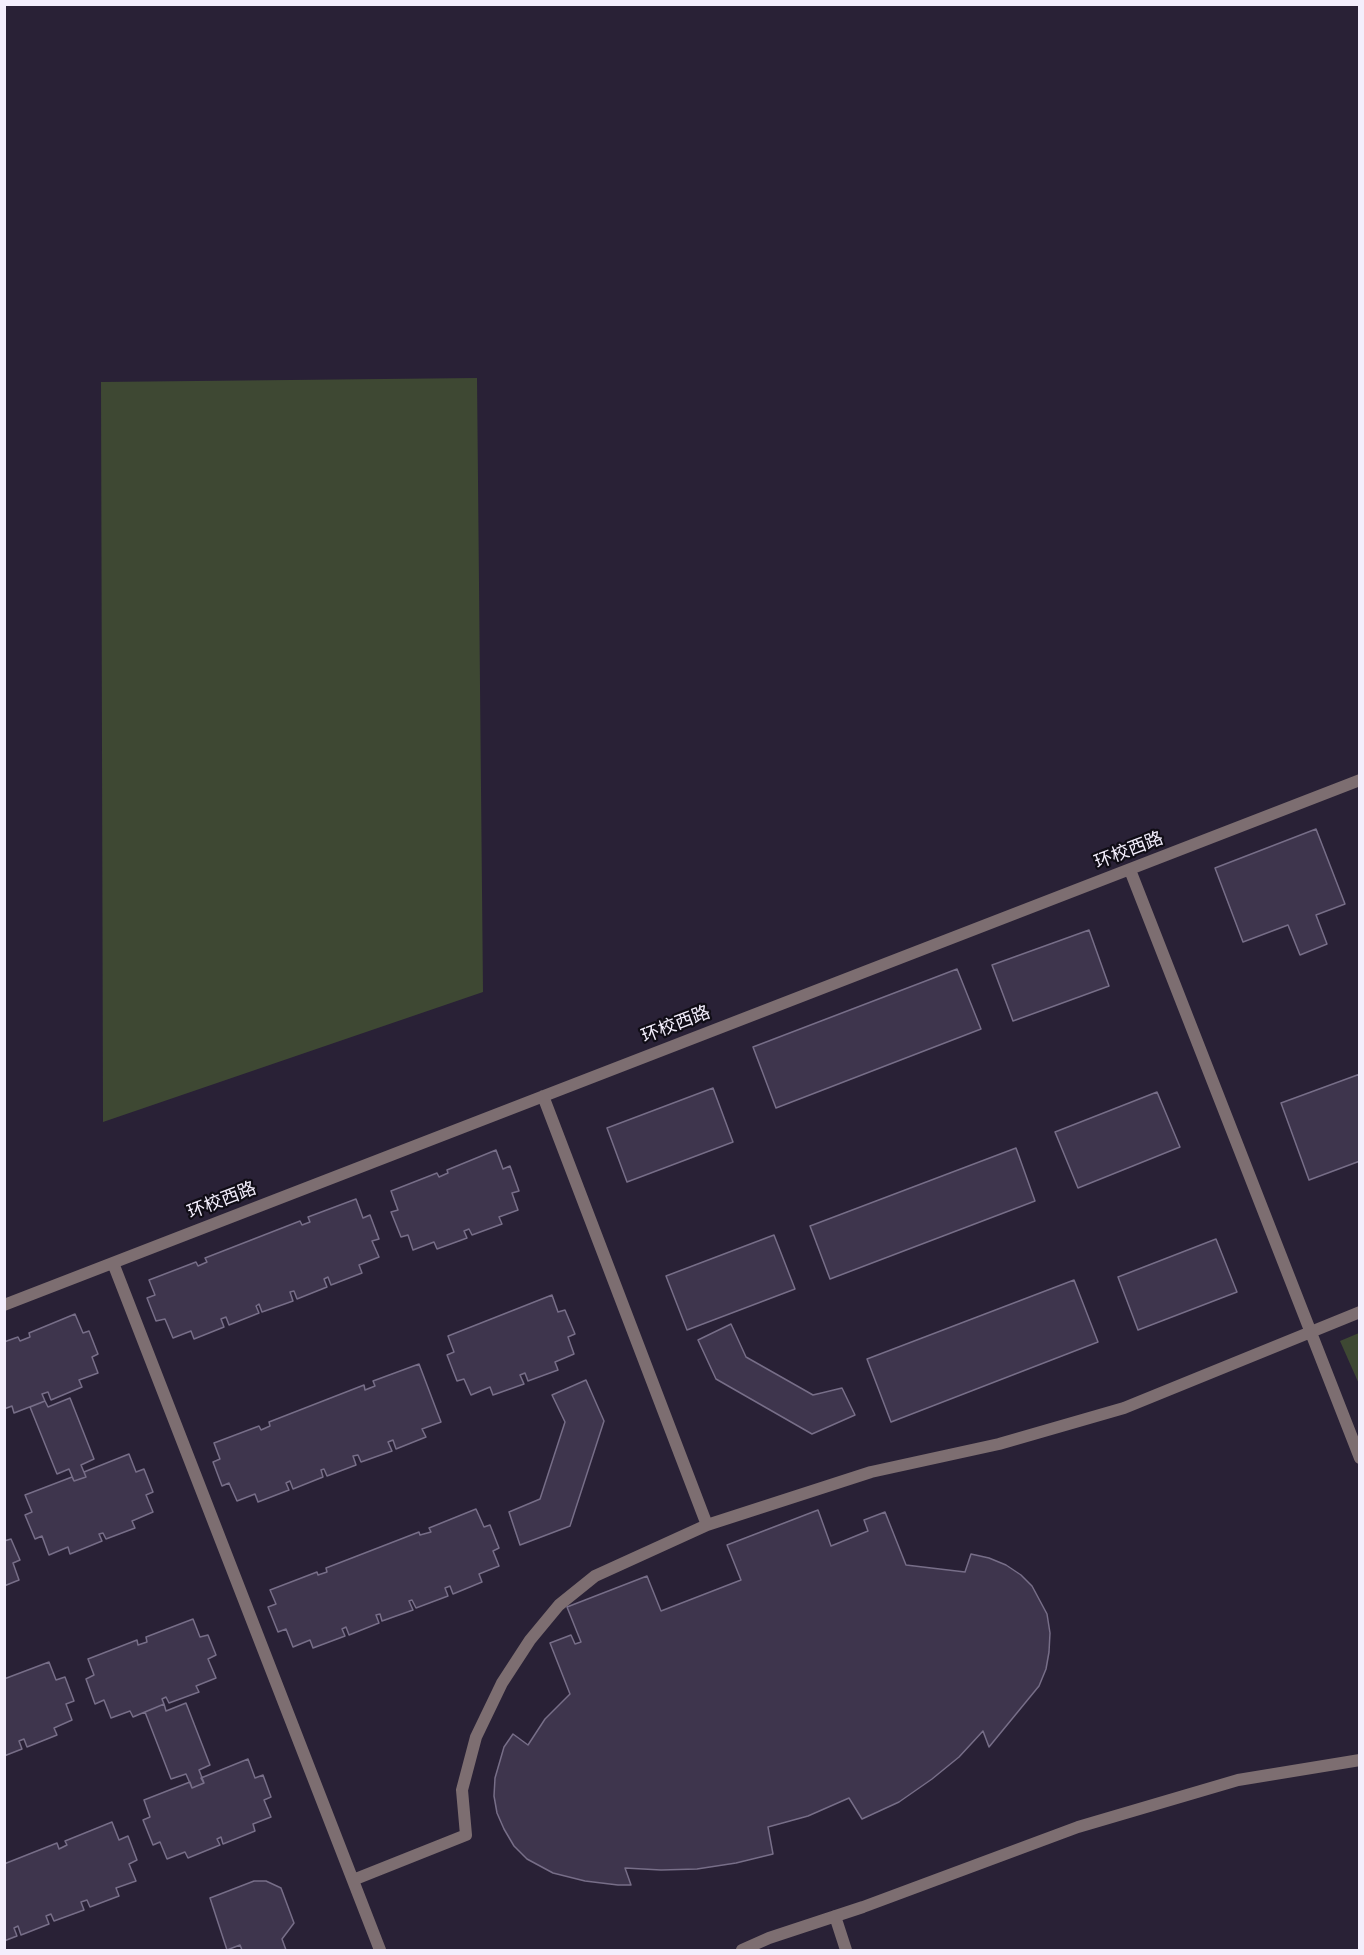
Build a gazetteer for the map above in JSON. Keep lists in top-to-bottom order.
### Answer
{
  "streets": {
    "street": ["环校西路"]
  }
}
